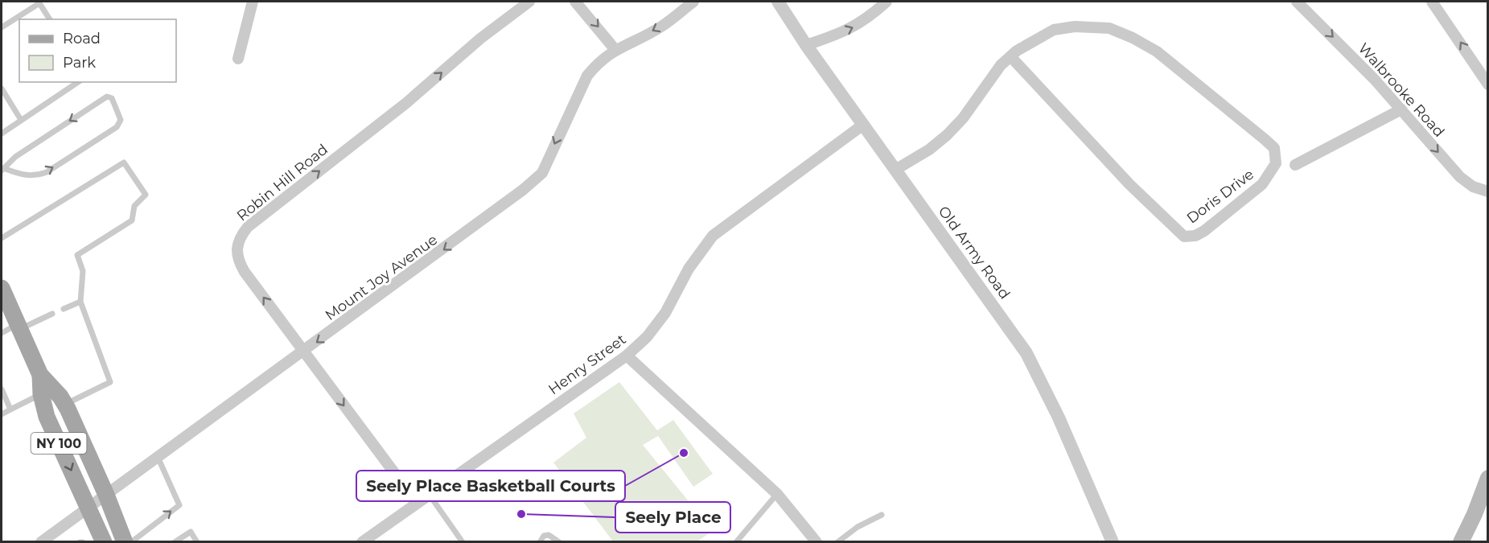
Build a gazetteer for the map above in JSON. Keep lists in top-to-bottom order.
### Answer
{
  "streets": {
    "main road": ["NY 100"],
    "street": [
      "Walbrooke Road",
      "Robin Hill Road",
      "Doris Drive",
      "Old Army Road",
      "Mount Joy Avenue",
      "Henry Street"
    ]
  },
  "crossings": [
    ["Robin Hill Road", "Mount Joy Avenue"],
    ["Robin Hill Road", "Henry Street"],
    ["Doris Drive", "Old Army Road"],
    ["Old Army Road", "Henry Street"],
    ["Mount Joy Avenue", "NY 100"]
  ],
  "one_way": ["Mount Joy Avenue"],
  "places": ["Seely Place Basketball Courts", "Seely Place"],
  "legend": ["Road", "Park"]
}
